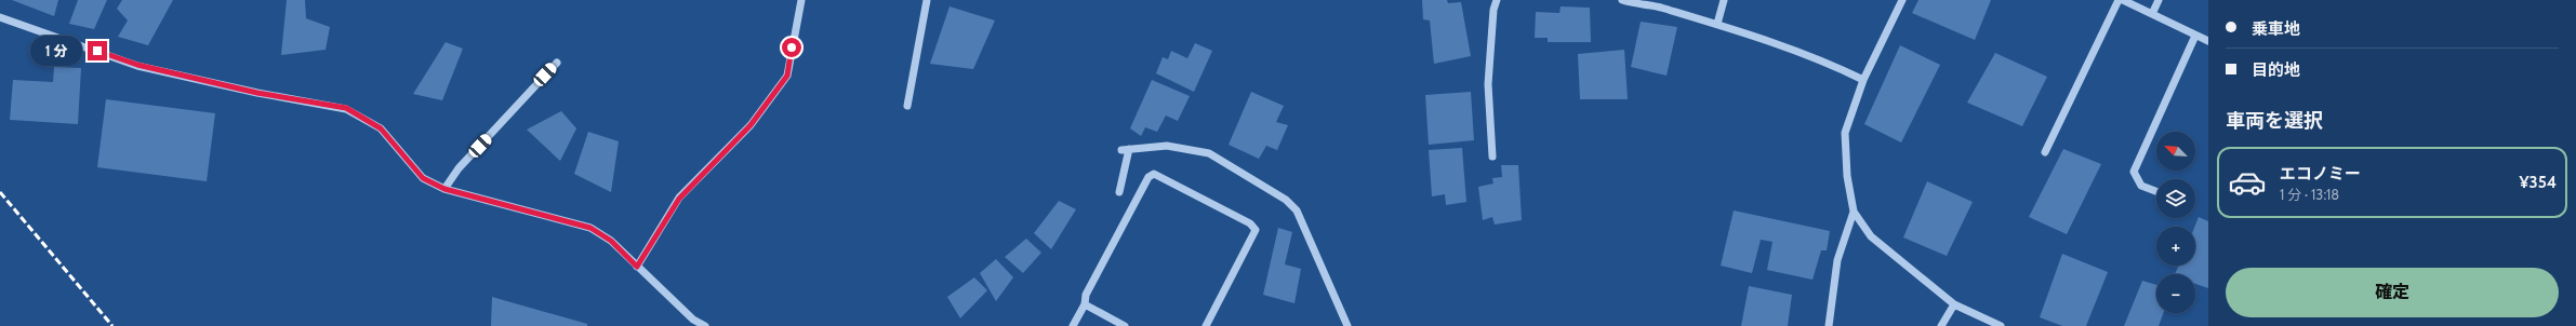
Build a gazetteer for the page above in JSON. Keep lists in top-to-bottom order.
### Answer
{
  "north": "top left",
  "page": {
    "banner": ["乗車地", "目的地"],
    "bubble": "1 分",
    "heading": "車両を選択",
    "map_buttons": ["+", "−"],
    "list": [
      {
        "name": "エコノミー",
        "note": "1 分 · 13:18",
        "value": "¥354"
      }
    ],
    "buttons": "確定"
  }
}
